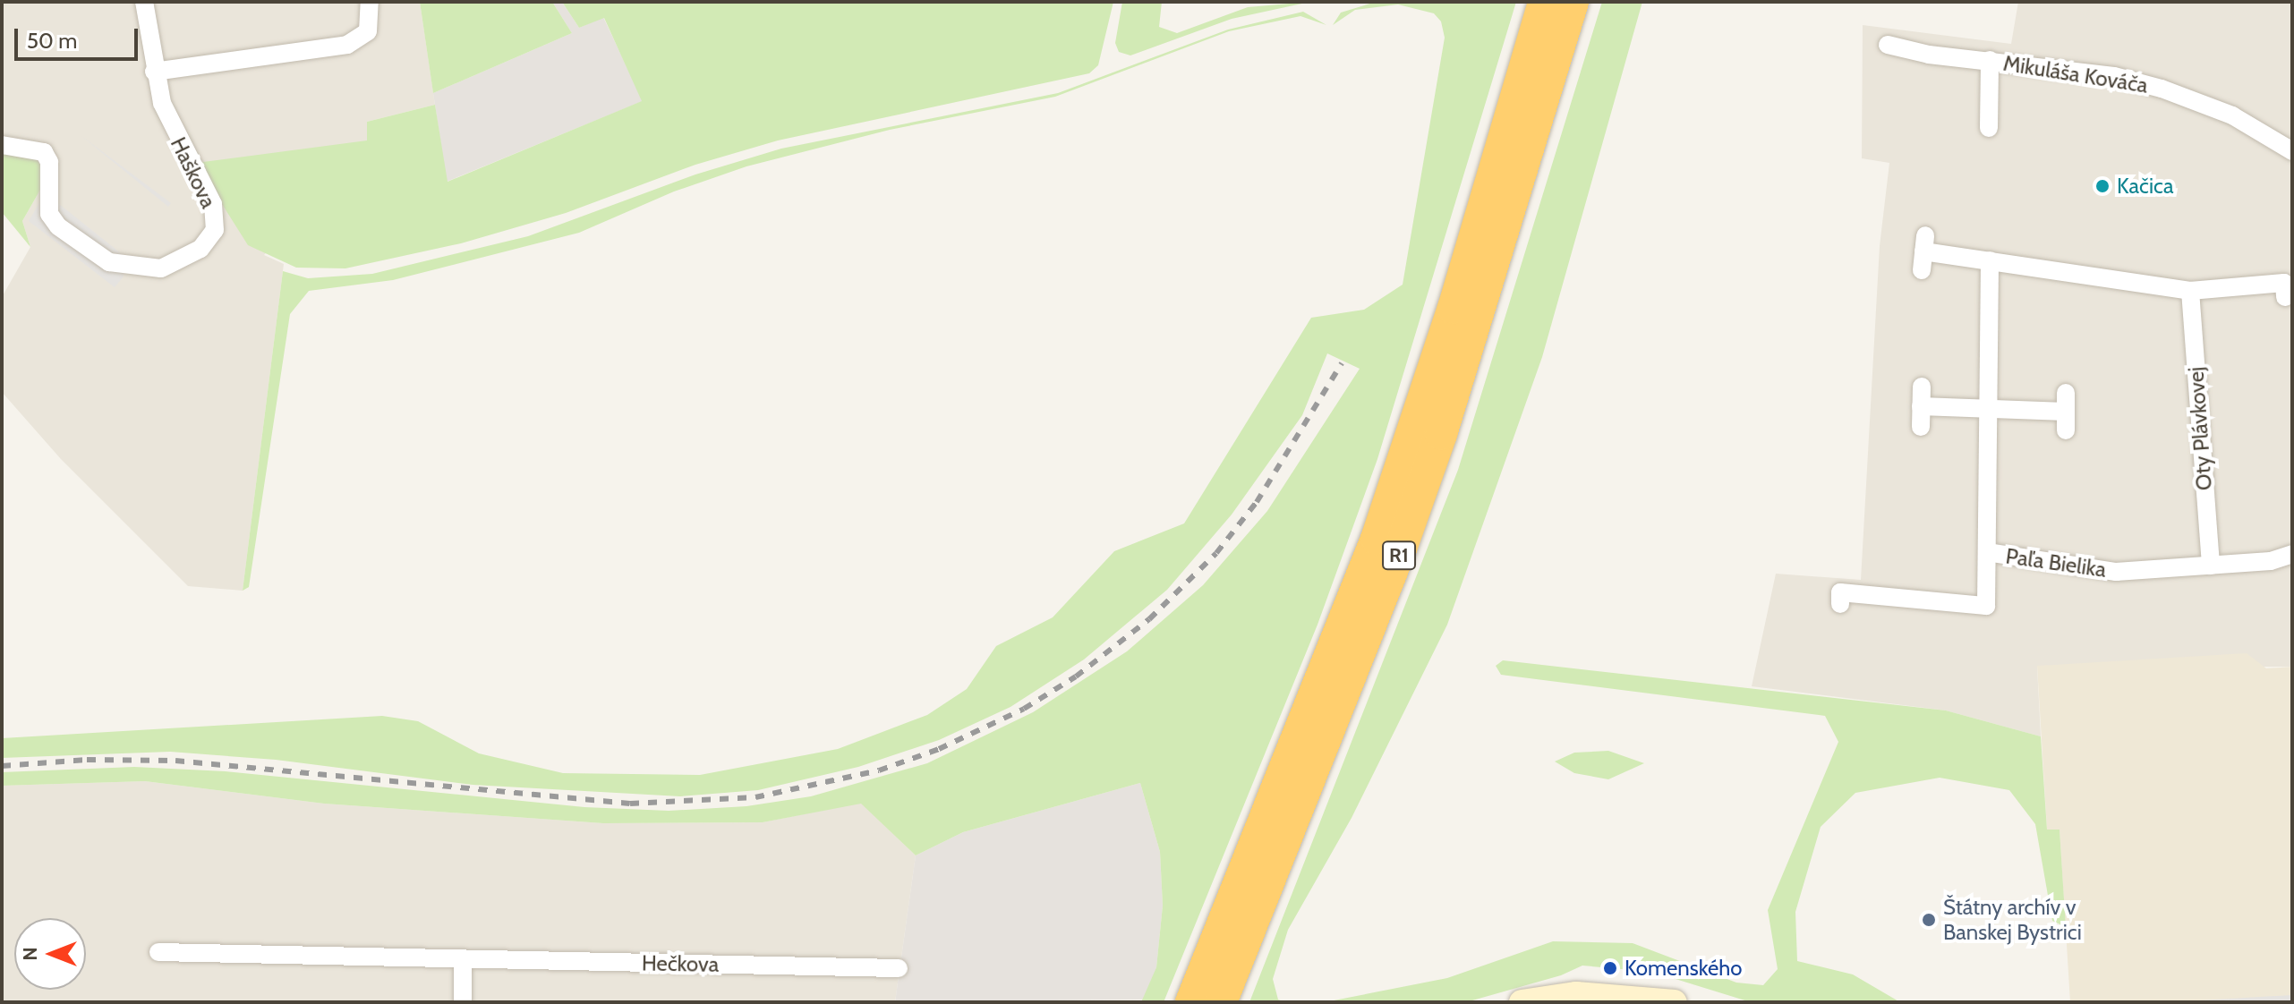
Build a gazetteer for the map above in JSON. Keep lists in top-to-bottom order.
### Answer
{
  "streets": {
    "highway": ["R1"],
    "street": [
      "Mikuláša Kováča",
      "Haškova",
      "Oty Plávkovej",
      "Paľa Bielika",
      "Hečkova"
    ]
  },
  "crossings": [
    ["Oty Plávkovej", "Paľa Bielika"]
  ],
  "places": ["Kačica", "Štátny archív v Banskej Bystrici", "Komenského"],
  "scale_bar": "50 m",
  "north": "left"
}
